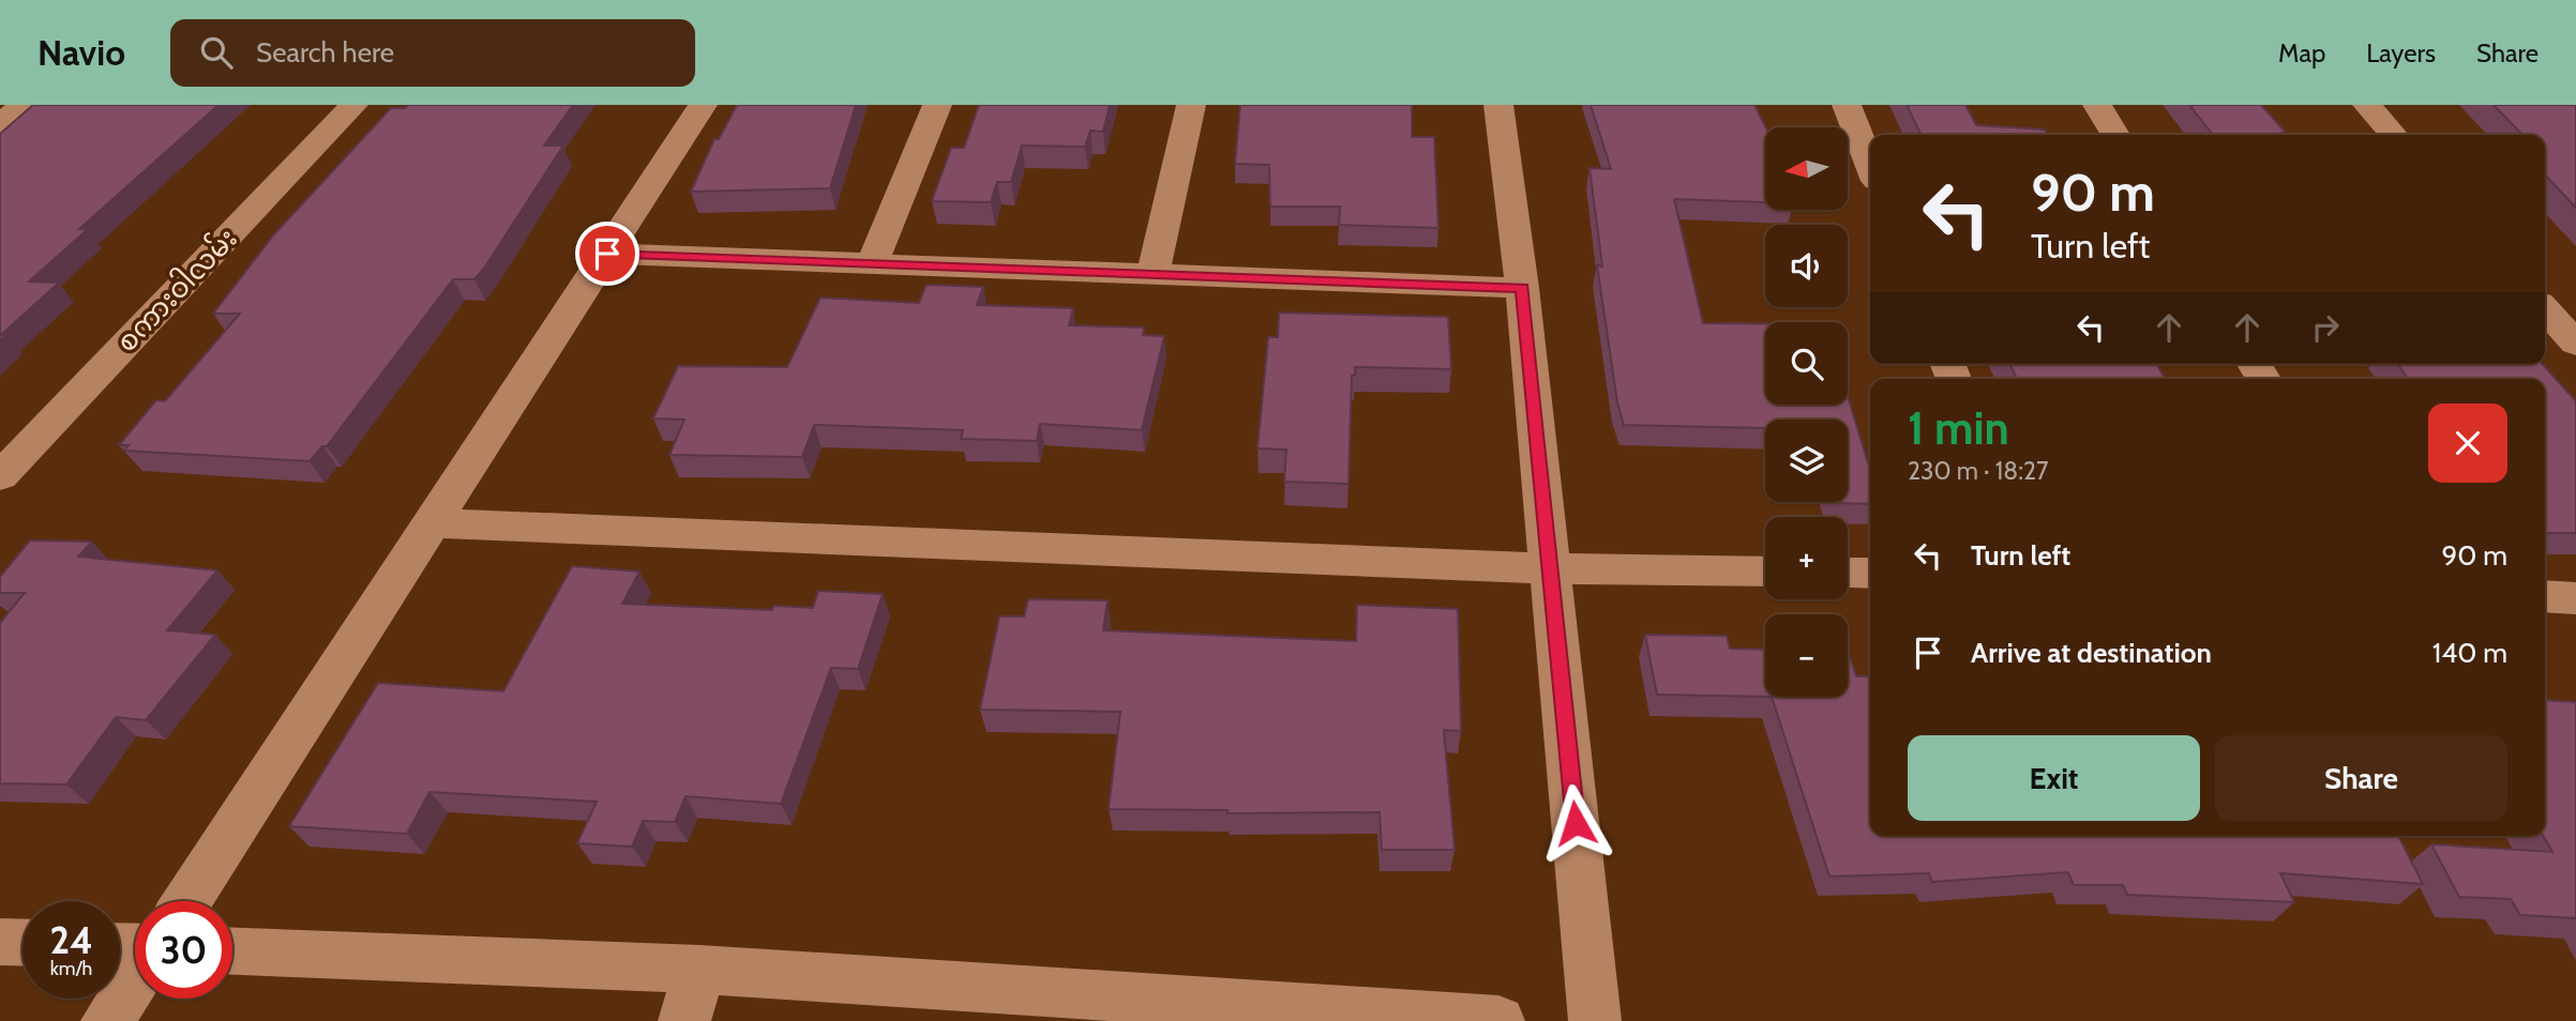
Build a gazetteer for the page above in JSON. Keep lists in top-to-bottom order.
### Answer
{
  "streets": {
    "street": ["စကားဝါလမ်း"]
  },
  "north": "left",
  "page": {
    "header": "Navio",
    "search": "Search here",
    "nav": ["Map", "Layers", "Share"],
    "map_buttons": ["+", "−"],
    "turn": ["90 m", "Turn left"],
    "heading": ["1 min", "230 m · 18:27"],
    "list": [
      {
        "name": "Turn left",
        "value": "90 m"
      },
      {
        "name": "Arrive at destination",
        "value": "140 m"
      }
    ],
    "buttons": ["Exit", "Share"],
    "speed": "24 km/h",
    "limit": "30"
  }
}
